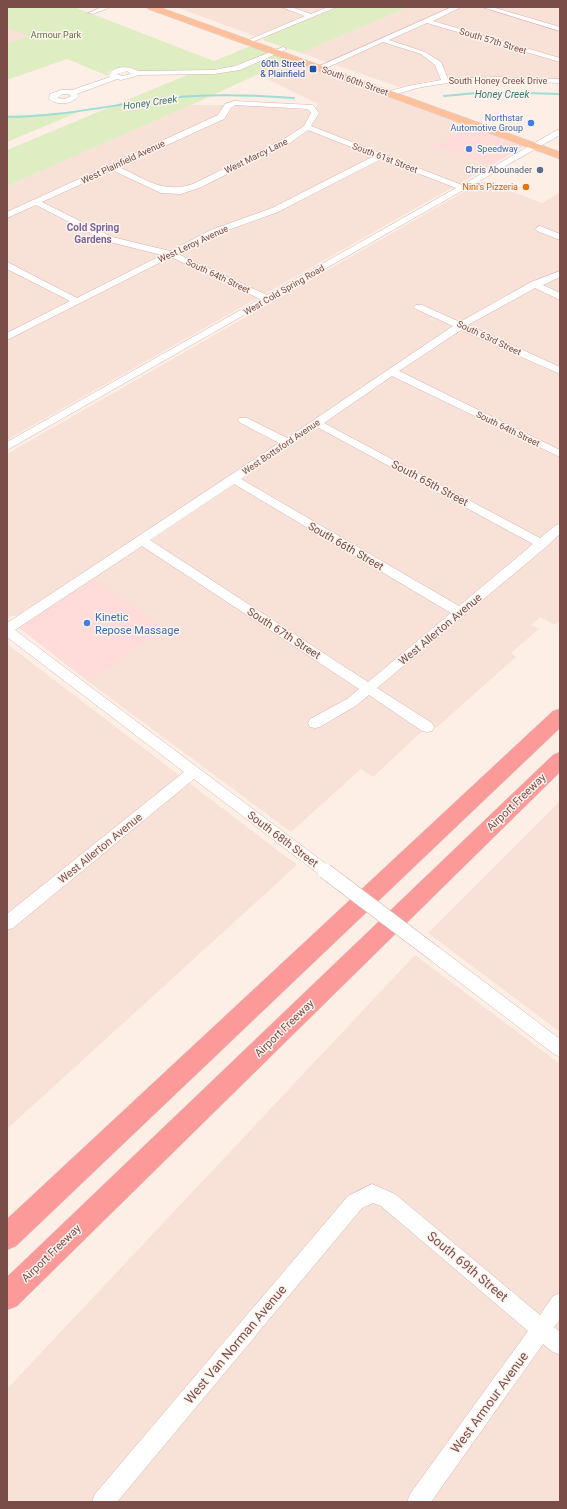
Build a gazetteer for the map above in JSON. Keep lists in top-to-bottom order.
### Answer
{
  "streets": {
    "highway": ["Airport Freeway"],
    "main road": ["South 60th Street"],
    "street": [
      "South 57th Street",
      "South Honey Creek Drive",
      "West Marcy Lane",
      "South 61st Street",
      "West Plainfield Avenue",
      "West Leroy Avenue",
      "South 64th Street",
      "West Cold Spring Road",
      "South 63rd Street",
      "West Bottsford Avenue",
      "South 65th Street",
      "South 66th Street",
      "West Allerton Avenue",
      "South 67th Street",
      "South 68th Street",
      "South 69th Street",
      "West Van Norman Avenue",
      "West Armour Avenue"
    ]
  },
  "crossings": [
    ["South 60th Street", "South Honey Creek Drive"],
    ["South 60th Street", "West Cold Spring Road"],
    ["West Marcy Lane", "South 61st Street"],
    ["West Marcy Lane", "West Plainfield Avenue"],
    ["South 61st Street", "West Plainfield Avenue"],
    ["South 61st Street", "West Leroy Avenue"],
    ["South 61st Street", "West Cold Spring Road"],
    ["West Plainfield Avenue", "South 64th Street"],
    ["West Leroy Avenue", "South 64th Street"],
    ["South 64th Street", "West Cold Spring Road"],
    ["South 64th Street", "West Bottsford Avenue"],
    ["South 63rd Street", "West Bottsford Avenue"],
    ["West Bottsford Avenue", "South 65th Street"],
    ["West Bottsford Avenue", "South 66th Street"],
    ["West Bottsford Avenue", "South 67th Street"],
    ["West Bottsford Avenue", "South 68th Street"],
    ["South 65th Street", "West Allerton Avenue"],
    ["South 66th Street", "West Allerton Avenue"],
    ["West Allerton Avenue", "South 67th Street"],
    ["West Allerton Avenue", "South 68th Street"],
    ["South 69th Street", "West Van Norman Avenue"],
    ["South 69th Street", "West Armour Avenue"]
  ],
  "districts": ["Cold Spring Gardens"],
  "water": ["Honey Creek"],
  "parks": ["Armour Park"],
  "places": {
    "transit": ["60th Street & Plainfield"],
    "other": [
      "Northstar Automotive Group",
      "Speedway",
      "Chris Abounader",
      "Nini's Pizzeria",
      "Kinetic Repose Massage"
    ]
  }
}
